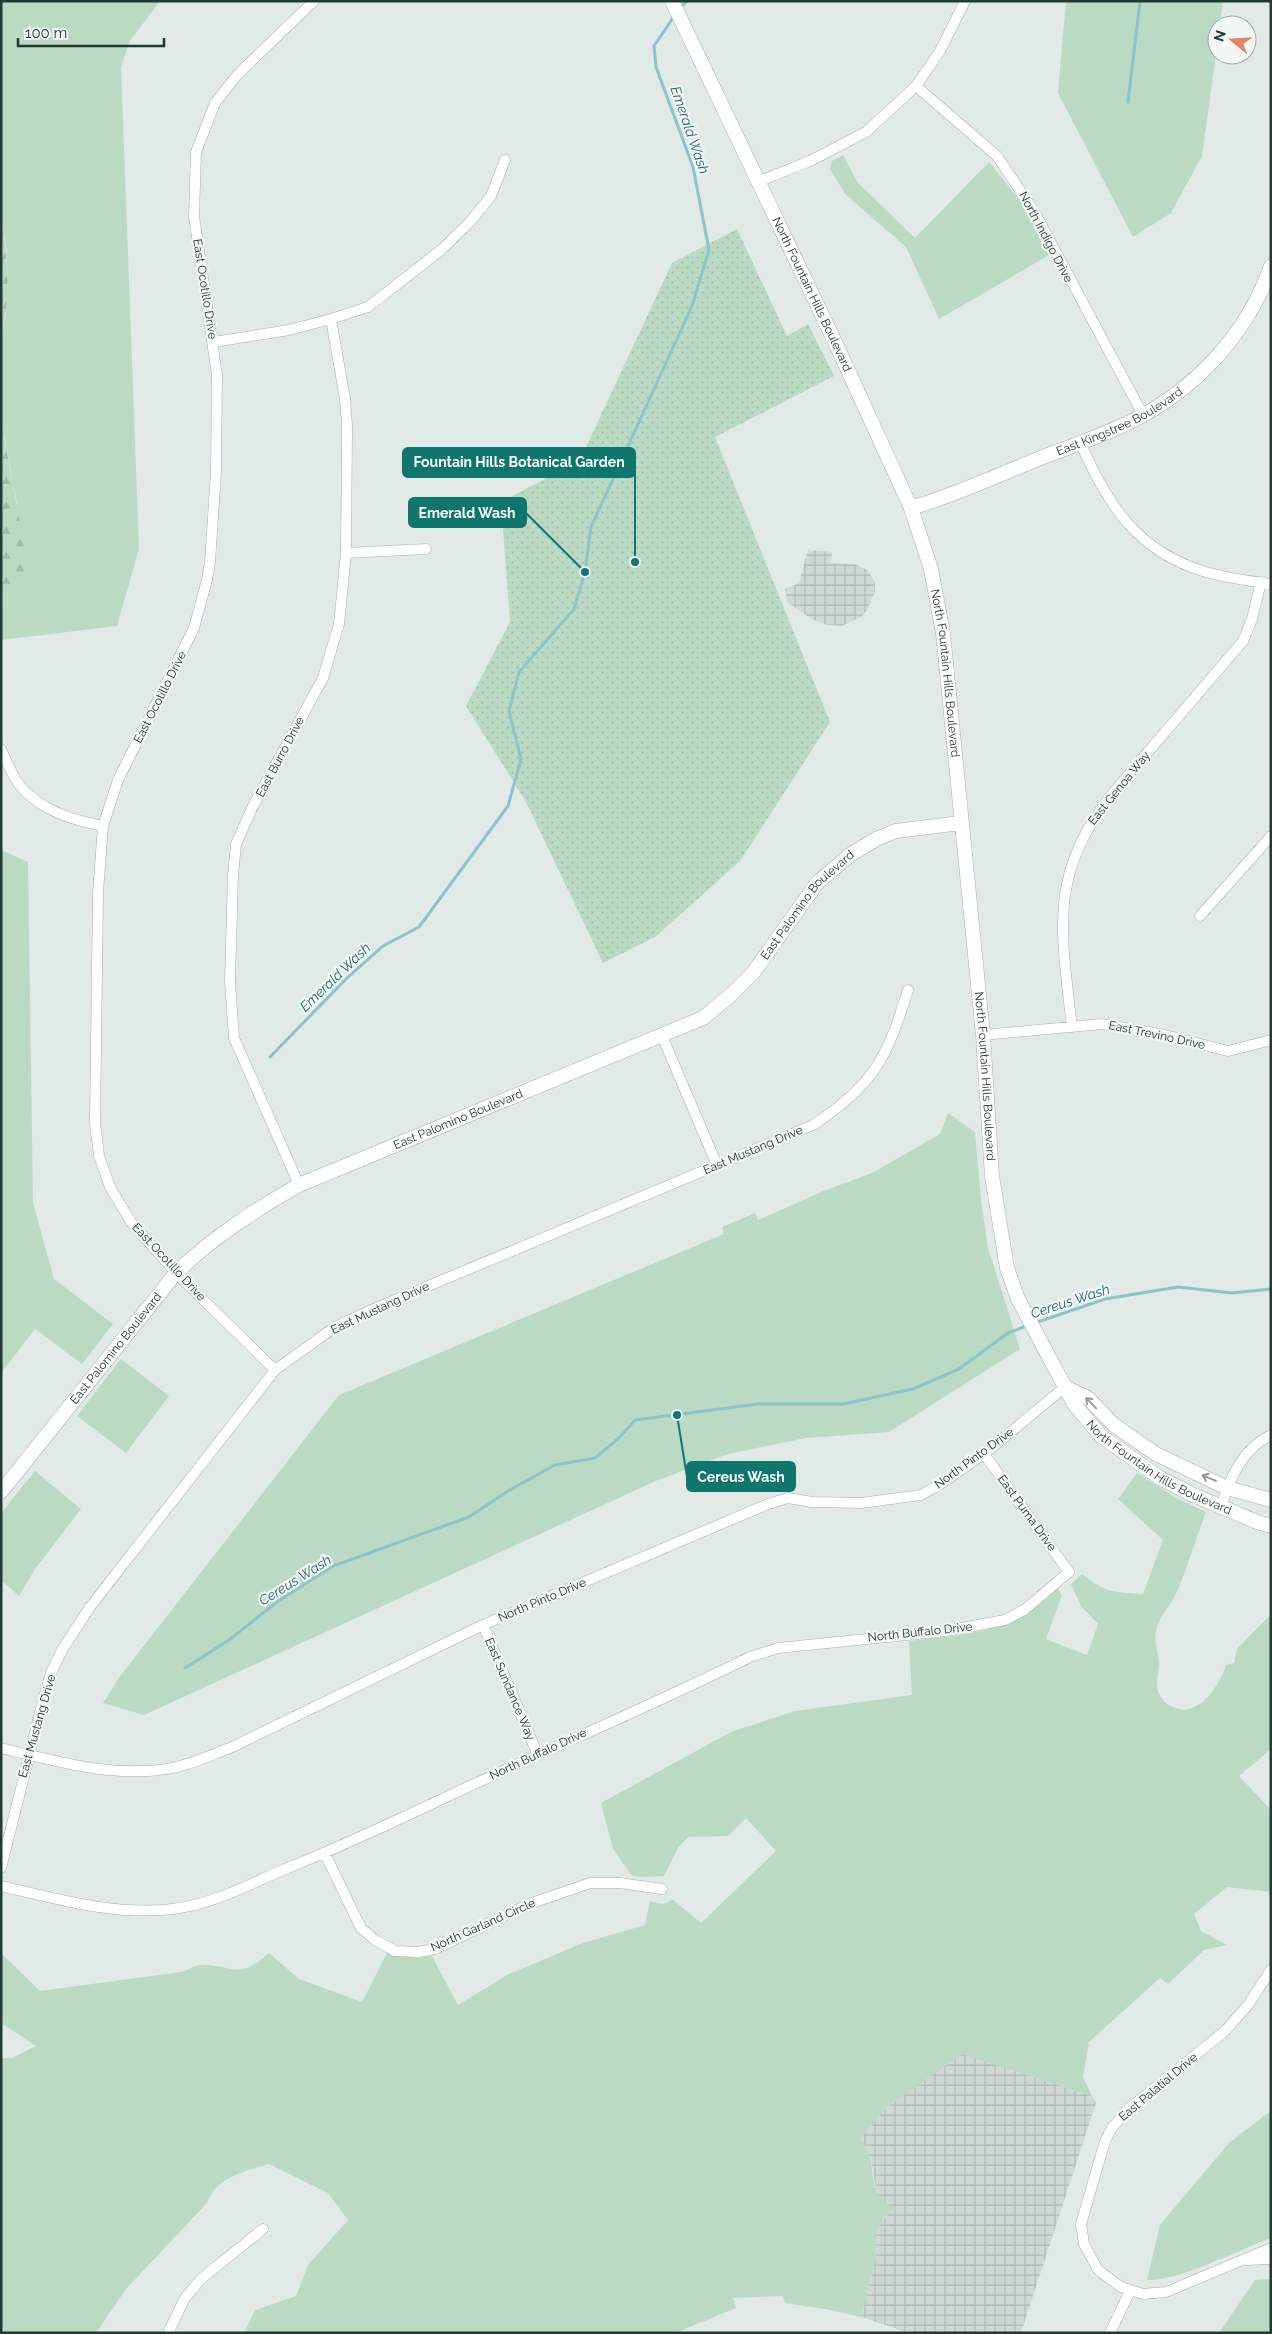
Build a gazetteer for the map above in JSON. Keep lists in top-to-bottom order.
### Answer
{
  "streets": {
    "main road": ["North Fountain Hills Boulevard", "East Kingstree Boulevard", "East Palomino Boulevard"],
    "street": [
      "North Indigo Drive",
      "East Ocotillo Drive",
      "East Burro Drive",
      "East Genoa Way",
      "East Trevino Drive",
      "East Mustang Drive",
      "North Pinto Drive",
      "East Puma Drive",
      "North Buffalo Drive",
      "East Sundance Way",
      "North Garland Circle",
      "East Palatial Drive"
    ]
  },
  "crossings": [
    ["North Indigo Drive", "East Kingstree Boulevard"],
    ["East Ocotillo Drive", "East Palomino Boulevard"],
    ["East Ocotillo Drive", "East Mustang Drive"],
    ["North Fountain Hills Boulevard", "East Kingstree Boulevard"],
    ["North Fountain Hills Boulevard", "East Palomino Boulevard"],
    ["North Fountain Hills Boulevard", "East Trevino Drive"],
    ["North Fountain Hills Boulevard", "North Pinto Drive"],
    ["East Burro Drive", "East Palomino Boulevard"],
    ["East Genoa Way", "East Trevino Drive"],
    ["East Mustang Drive", "North Pinto Drive"],
    ["North Pinto Drive", "East Puma Drive"],
    ["North Pinto Drive", "East Sundance Way"],
    ["East Puma Drive", "North Buffalo Drive"],
    ["North Buffalo Drive", "East Sundance Way"],
    ["North Buffalo Drive", "North Garland Circle"]
  ],
  "water": ["Emerald Wash", "Cereus Wash"],
  "places": ["Fountain Hills Botanical Garden", "Emerald Wash", "Cereus Wash"],
  "scale_bar": "100 m",
  "north": "left"
}
